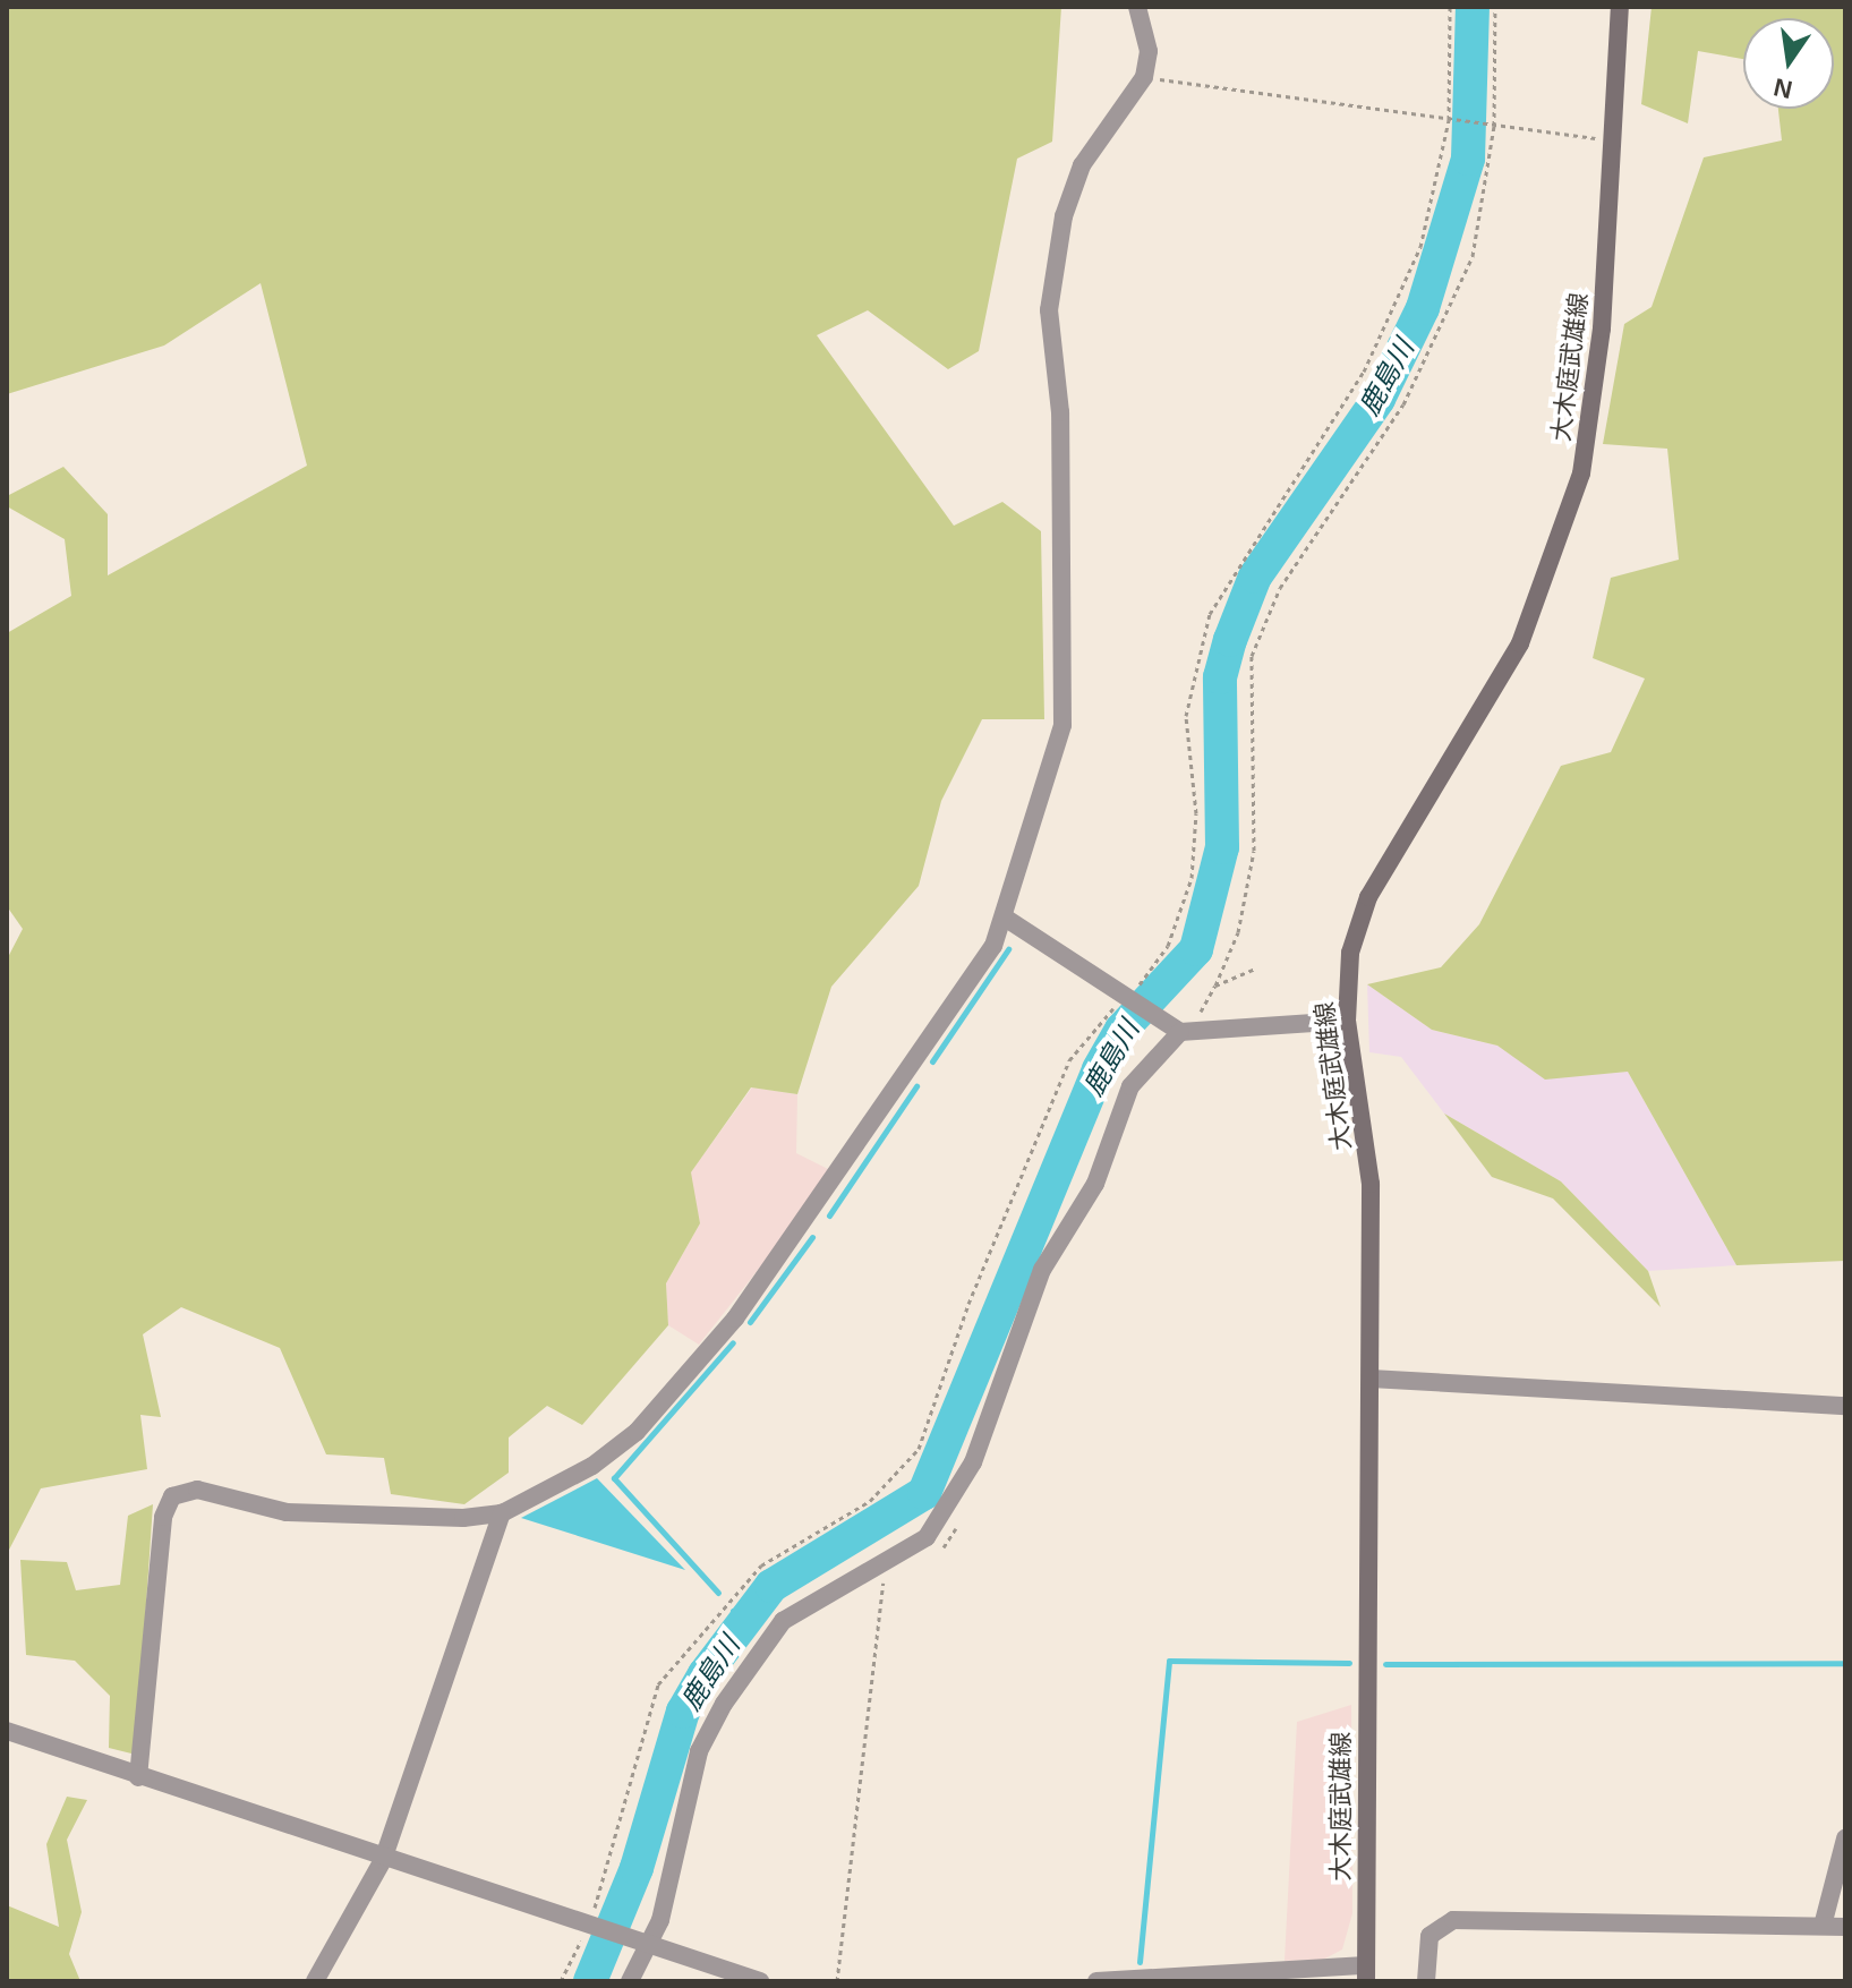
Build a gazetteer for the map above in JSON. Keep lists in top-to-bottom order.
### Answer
{
  "streets": {
    "main road": ["大木庭武雄線"]
  },
  "water": ["鹿島川"],
  "north": "bottom"
}
